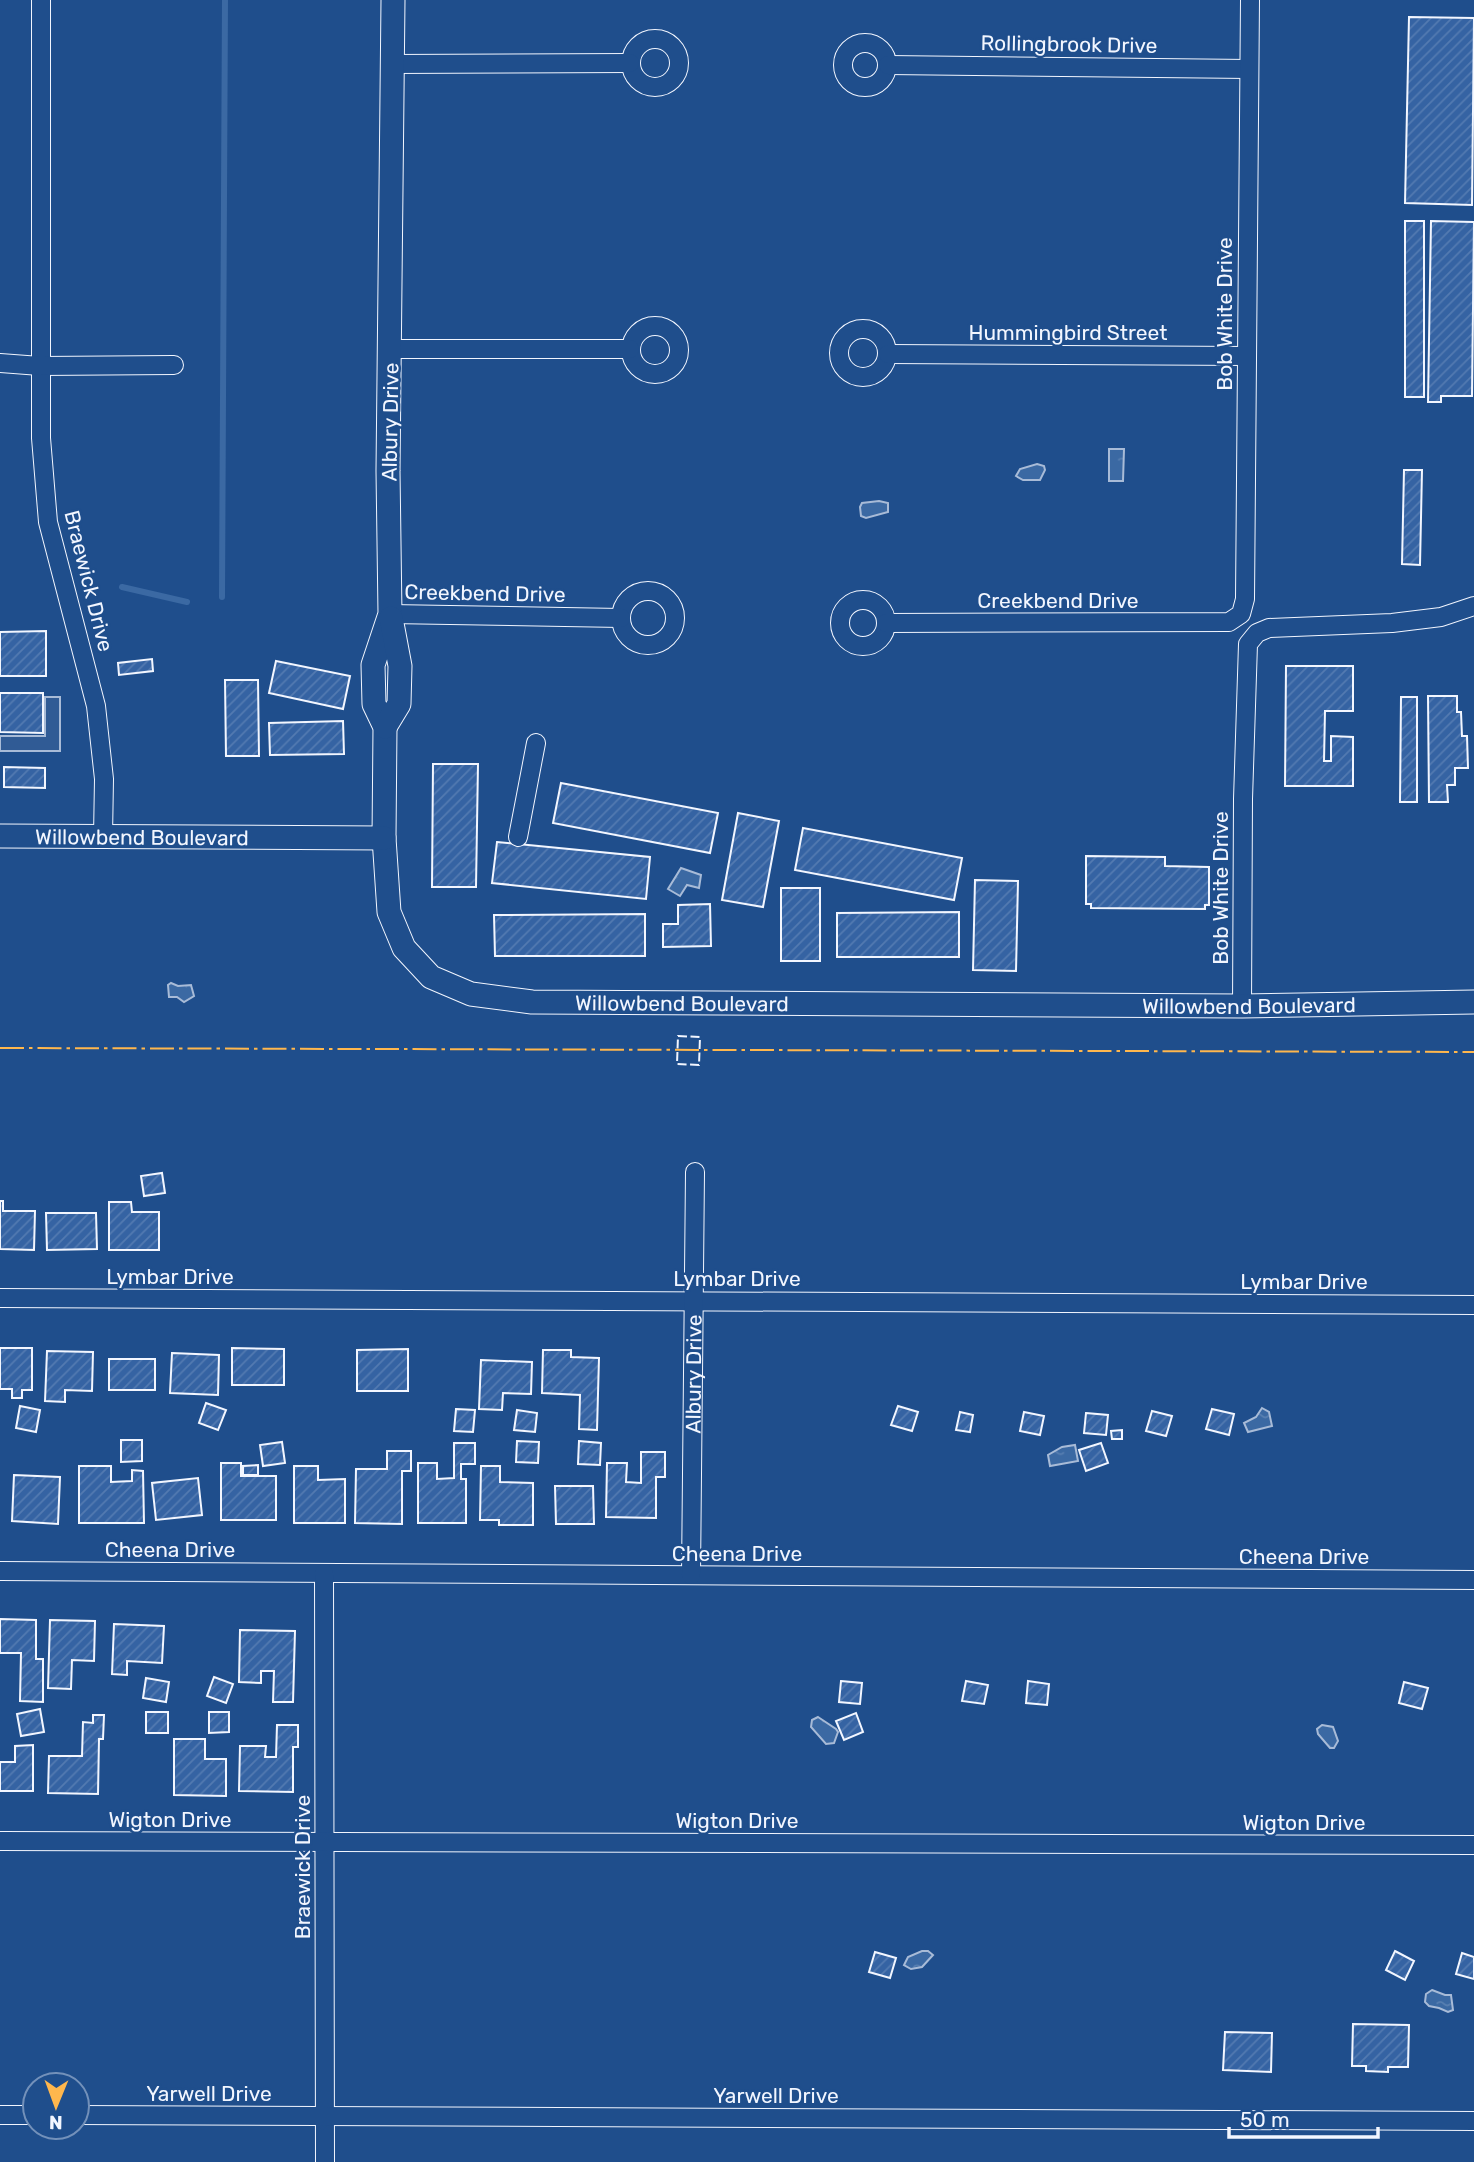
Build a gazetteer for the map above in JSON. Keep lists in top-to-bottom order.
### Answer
{
  "streets": {
    "street": [
      "Rollingbrook Drive",
      "Bob White Drive",
      "Hummingbird Street",
      "Albury Drive",
      "Braewick Drive",
      "Creekbend Drive",
      "Willowbend Boulevard",
      "Lymbar Drive",
      "Cheena Drive",
      "Wigton Drive",
      "Yarwell Drive"
    ]
  },
  "crossings": [
    ["Rollingbrook Drive", "Bob White Drive"],
    ["Bob White Drive", "Hummingbird Street"],
    ["Bob White Drive", "Creekbend Drive"],
    ["Bob White Drive", "Willowbend Boulevard"],
    ["Albury Drive", "Creekbend Drive"],
    ["Albury Drive", "Willowbend Boulevard"],
    ["Albury Drive", "Lymbar Drive"],
    ["Albury Drive", "Cheena Drive"],
    ["Braewick Drive", "Willowbend Boulevard"],
    ["Braewick Drive", "Cheena Drive"],
    ["Braewick Drive", "Wigton Drive"],
    ["Braewick Drive", "Yarwell Drive"]
  ],
  "scale_bar": "50 m",
  "north": "bottom"
}
